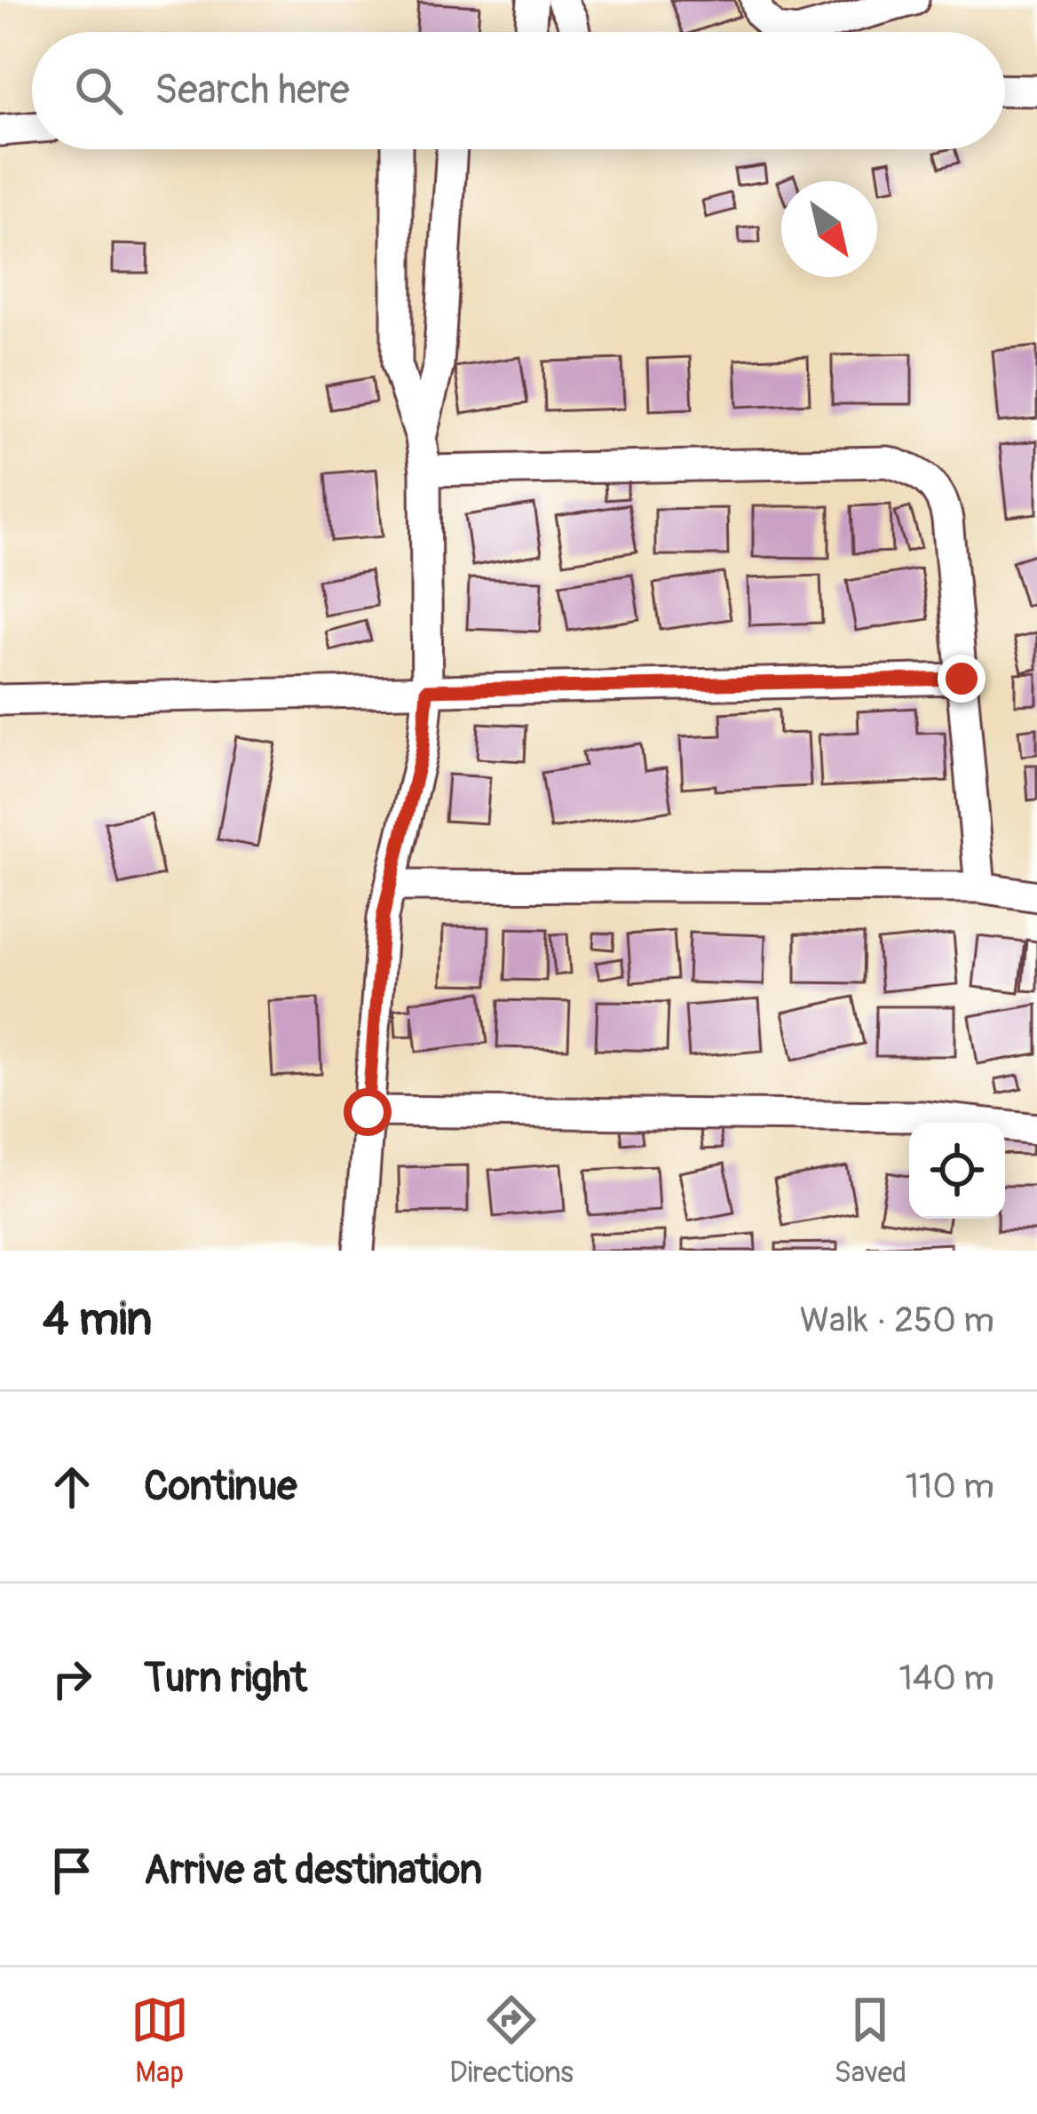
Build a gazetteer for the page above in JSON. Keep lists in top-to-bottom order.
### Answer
{
  "north": "bottom right",
  "page": {
    "search": "Search here",
    "heading": ["4 min", "Walk · 250 m"],
    "list": [
      ["Continue", "110 m"],
      ["Turn right", "140 m"],
      "Arrive at destination"
    ],
    "nav": ["Map", "Directions", "Saved"]
  }
}
